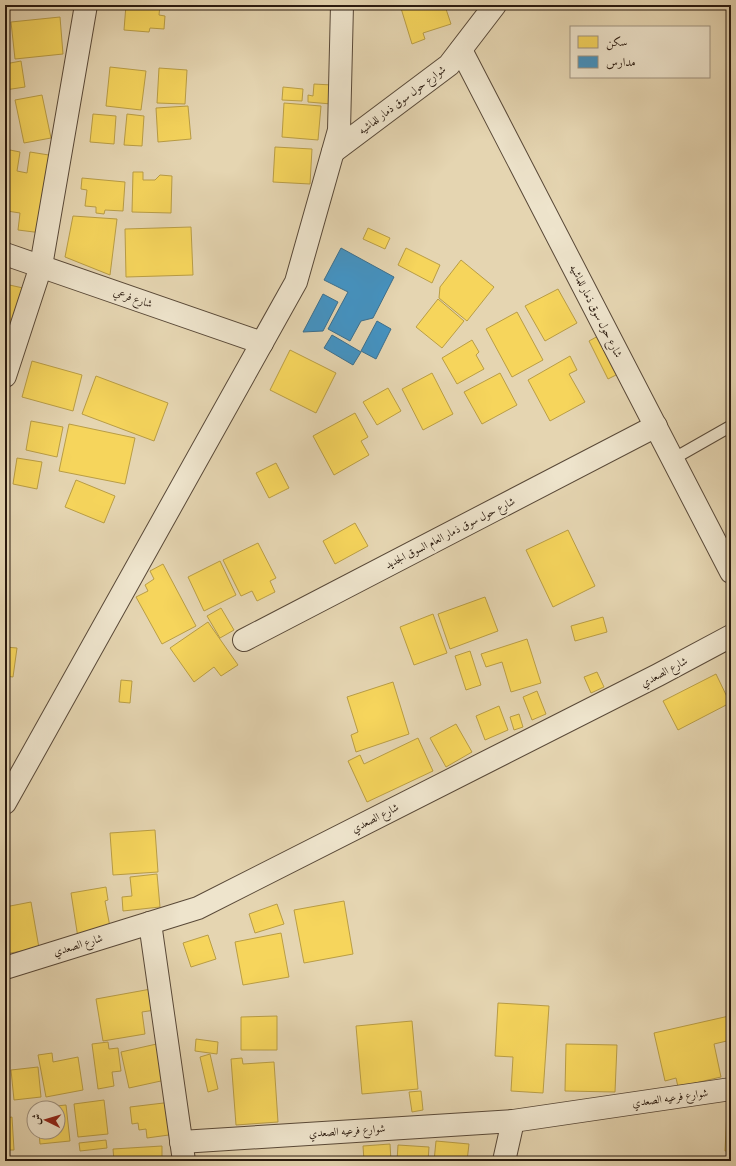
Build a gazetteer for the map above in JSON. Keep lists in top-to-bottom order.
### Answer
{
  "streets": {
    "street": [
      "شوارع حول سوق ذمار للماشيه",
      "شارع فرعي",
      "شارع حول سوق ذمار للماشيه",
      "شارع حول سوق ذمار العام السوق الجديد",
      "شارع الصعدي",
      "شوارع فرعيه الصعدي"
    ]
  },
  "crossings": [
    ["شوارع حول سوق ذمار للماشيه", "شارع حول سوق ذمار للماشيه"],
    ["شارع حول سوق ذمار للماشيه", "شارع حول سوق ذمار العام السوق الجديد"],
    ["شارع الصعدي", "شوارع فرعيه الصعدي"]
  ],
  "legend": ["سكن", "مدارس"],
  "north": "left"
}
